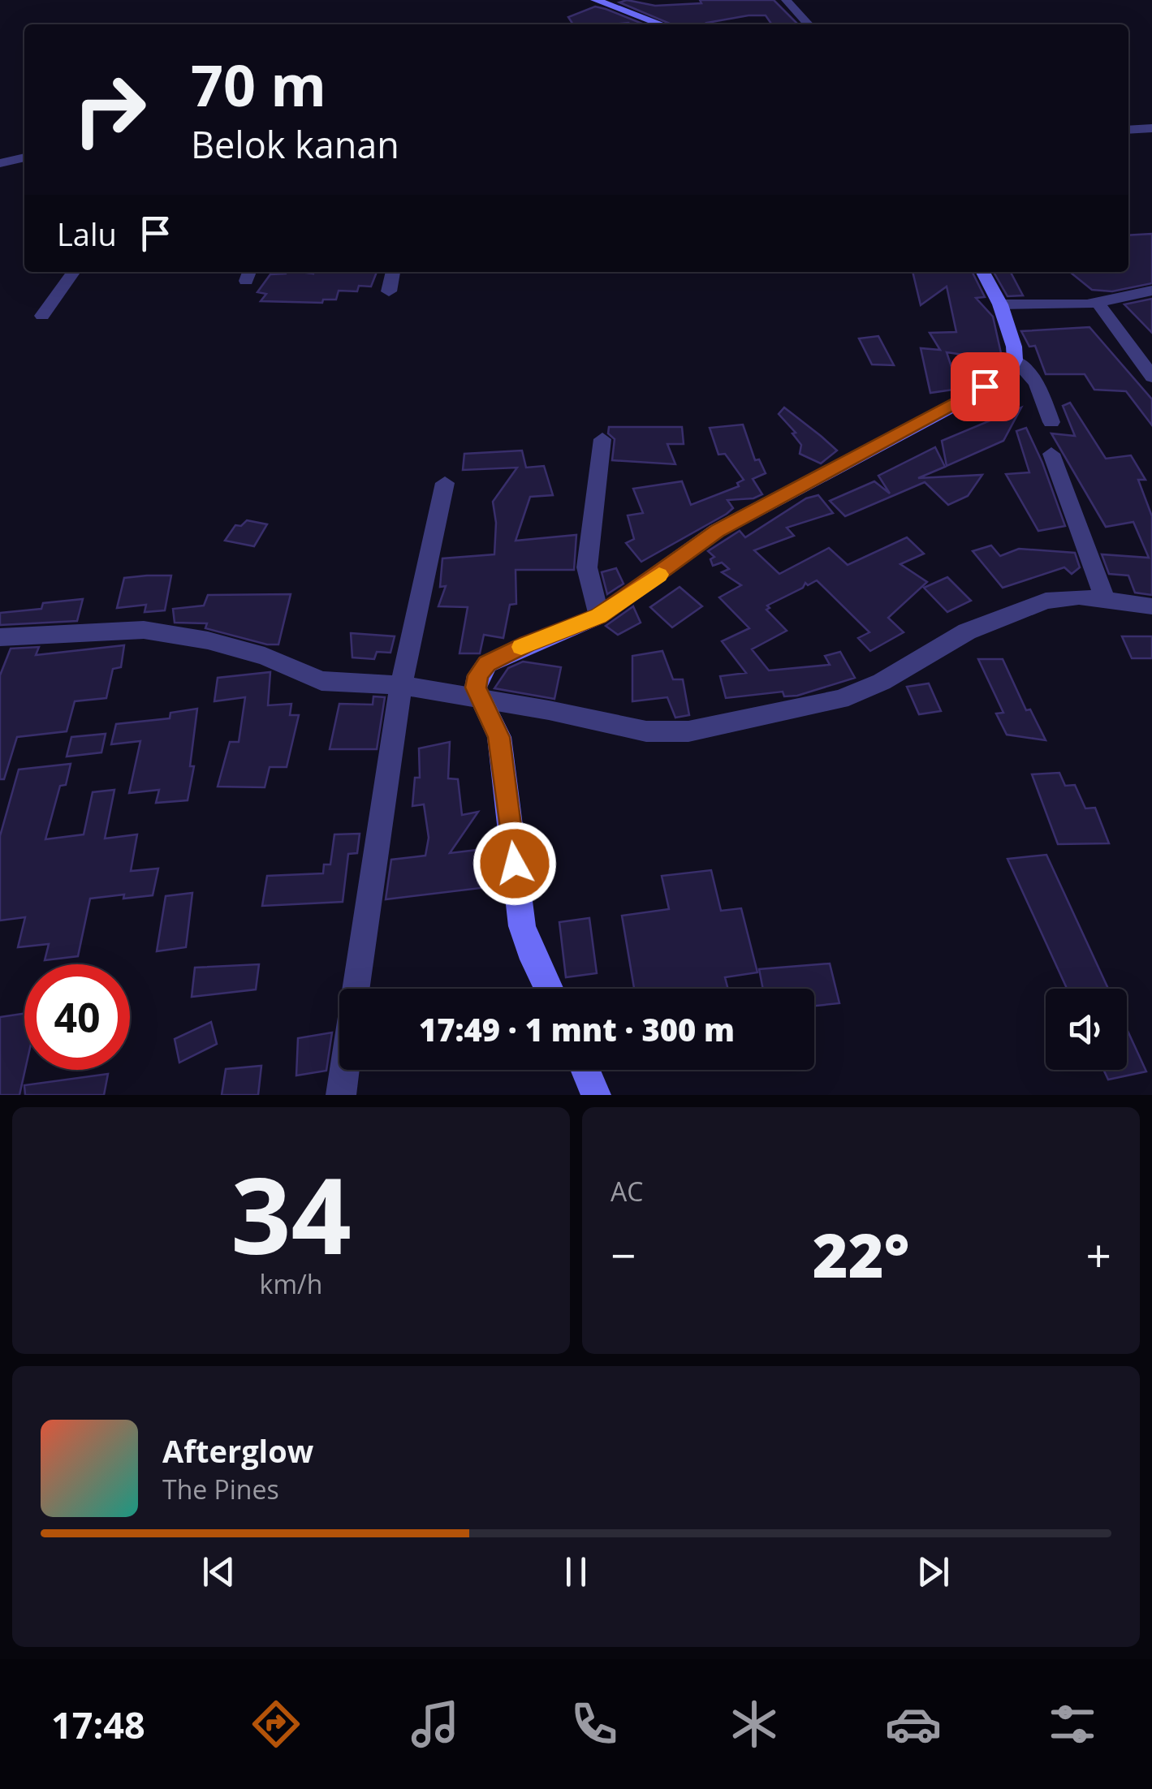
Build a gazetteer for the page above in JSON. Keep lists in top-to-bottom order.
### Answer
{
  "page": {
    "turn": ["70 m", "Belok kanan"],
    "then": "Lalu",
    "limit": "40",
    "trip": "17:49 · 1 mnt · 300 m",
    "tile": [
      ["34", "km/h"],
      "AC"
    ],
    "heat": ["−", "22°", "+"],
    "song": ["Afterglow", "The Pines"],
    "tabs": "17:48"
  }
}
